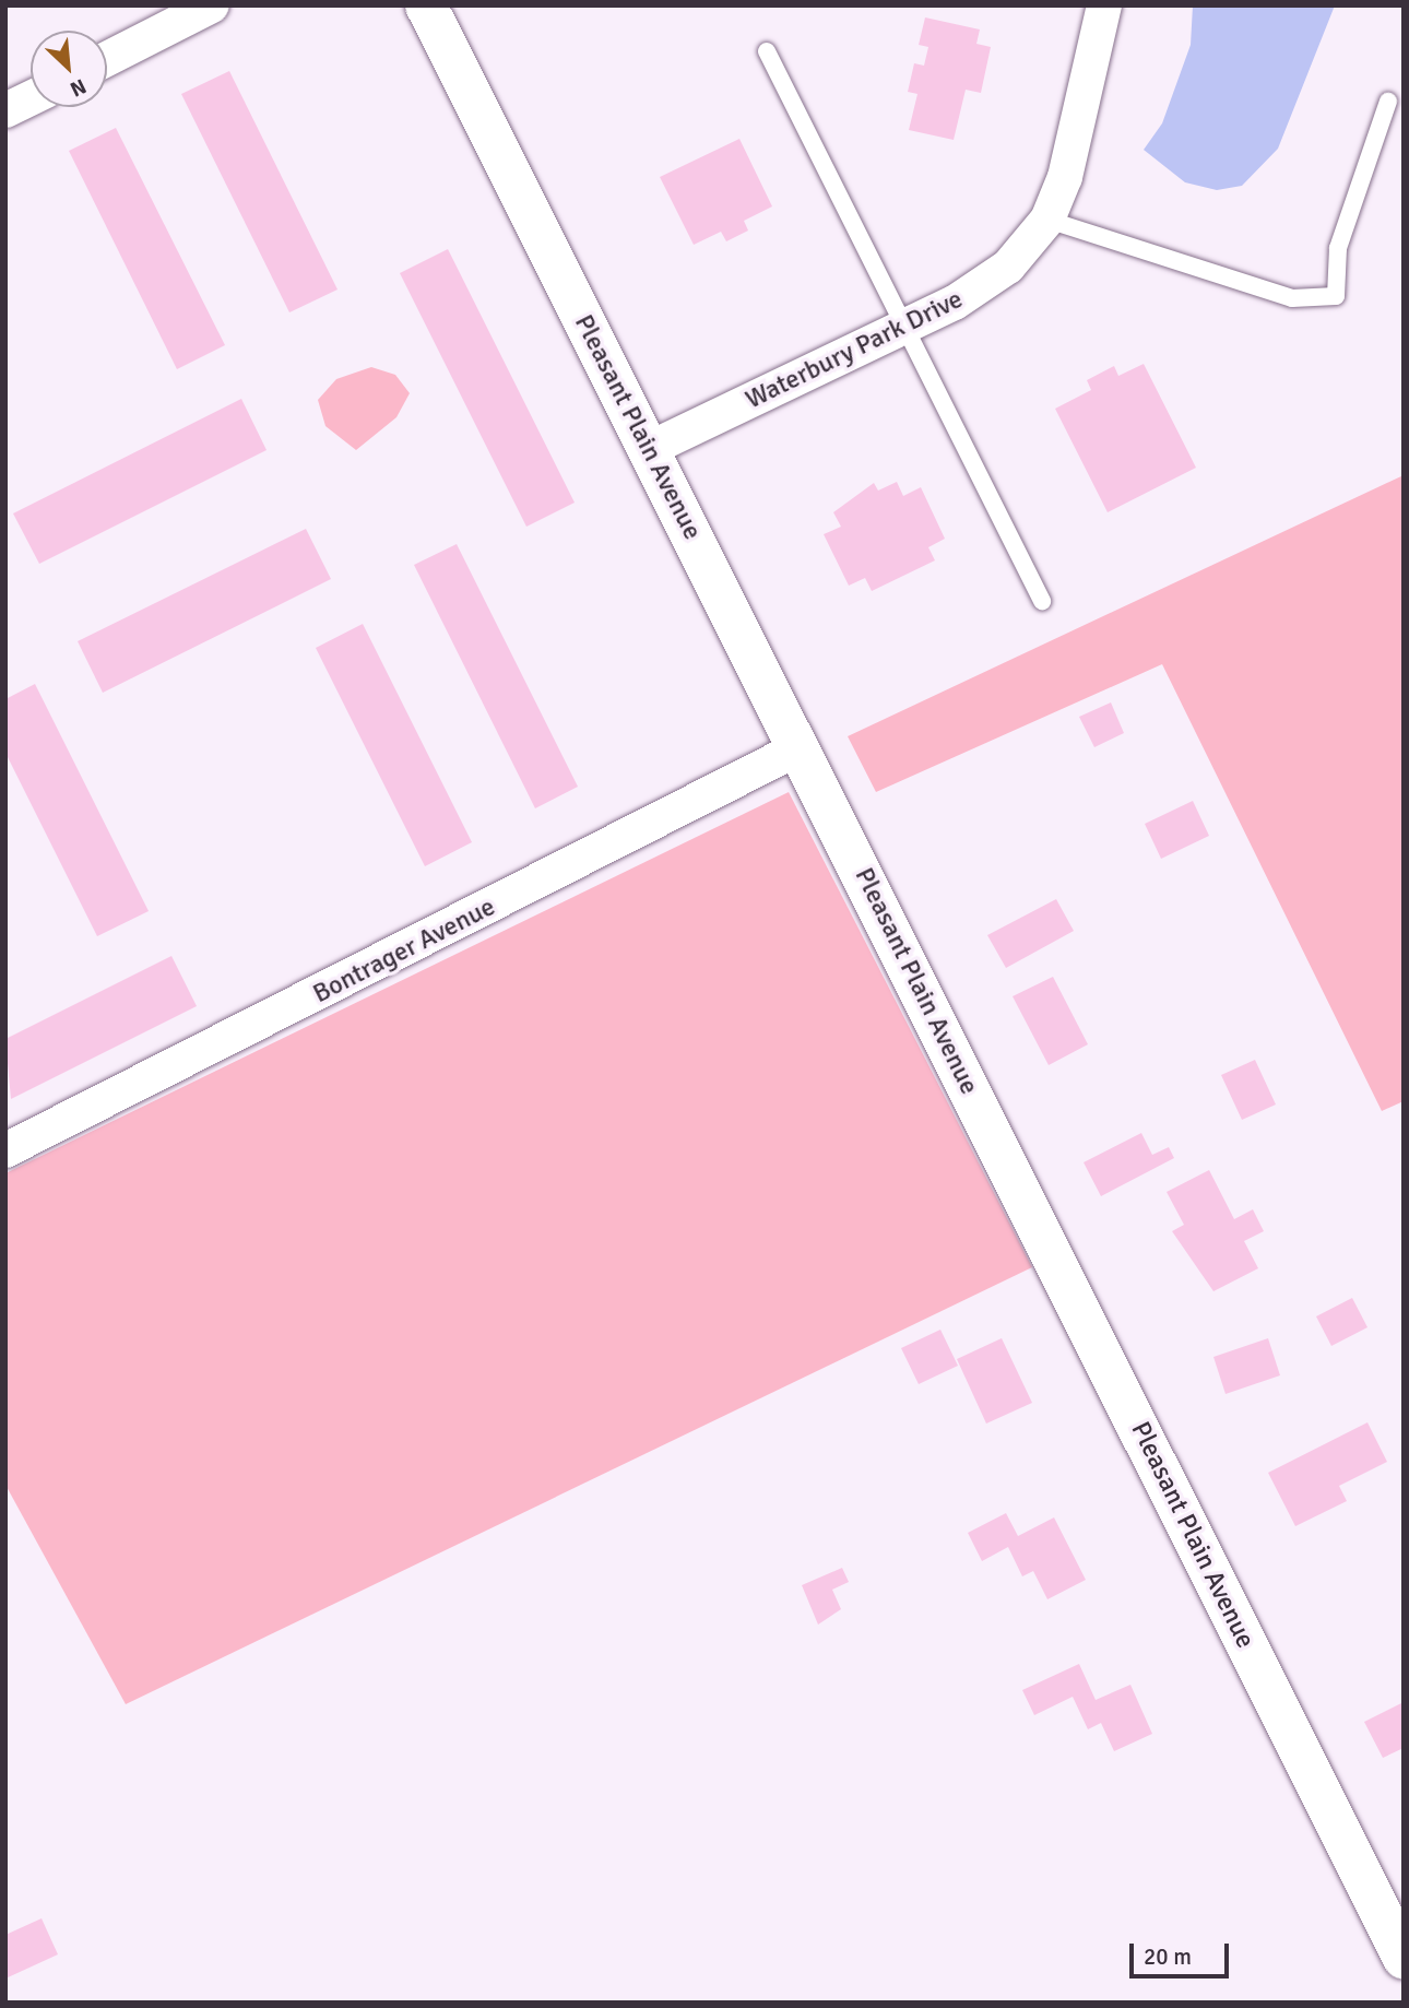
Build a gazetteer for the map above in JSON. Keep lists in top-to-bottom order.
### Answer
{
  "streets": {
    "street": ["Waterbury Park Drive", "Pleasant Plain Avenue", "Bontrager Avenue"]
  },
  "crossings": [
    ["Waterbury Park Drive", "Pleasant Plain Avenue"],
    ["Pleasant Plain Avenue", "Bontrager Avenue"]
  ],
  "scale_bar": "20 m",
  "north": "bottom right"
}
